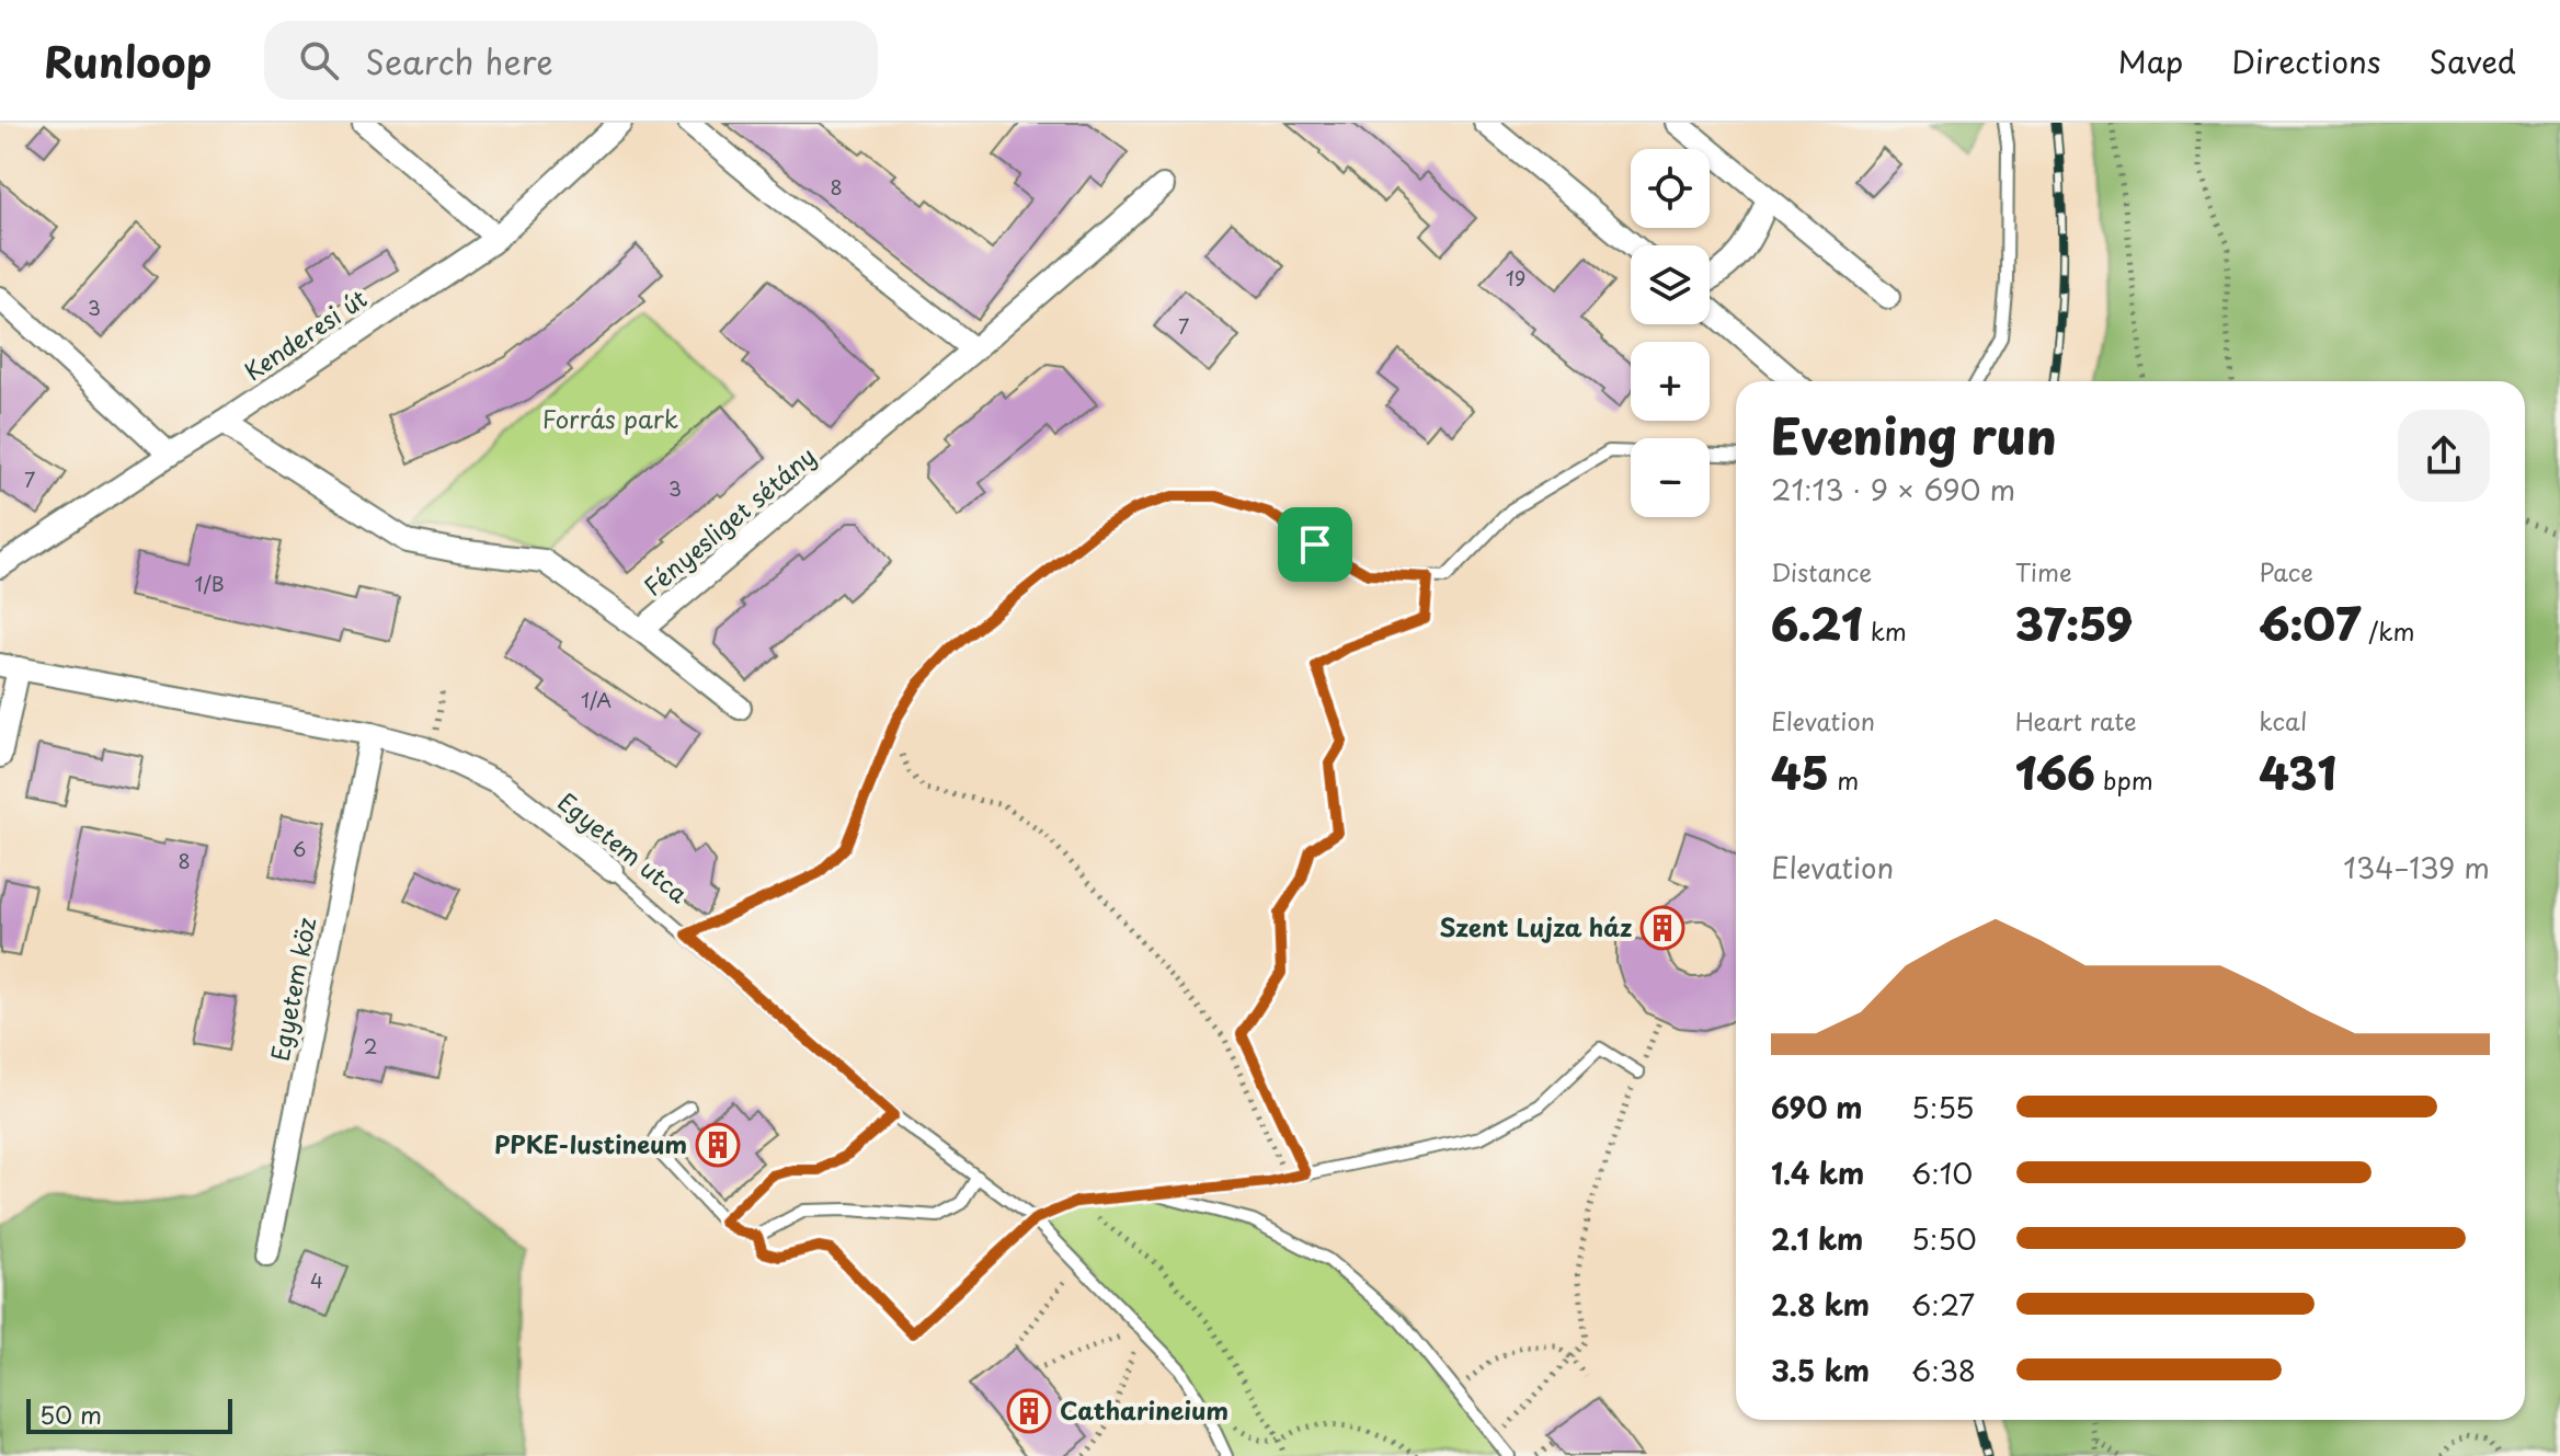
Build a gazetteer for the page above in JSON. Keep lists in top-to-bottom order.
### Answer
{
  "streets": {
    "street": [
      "Kenderesi út",
      "Fényesliget sétány",
      "Egyetem utca",
      "Egyetem köz"
    ]
  },
  "crossings": [
    ["Kenderesi út", "Fényesliget sétány"],
    ["Egyetem utca", "Egyetem köz"]
  ],
  "parks": ["Forrás park"],
  "places": {
    "building": ["Szent Lujza ház", "PPKE-Iustineum", "Catharineium"]
  },
  "house_numbers": [
    "8",
    "19",
    "3",
    "7",
    "7",
    "3",
    "1/B",
    "1/A",
    "6",
    "8",
    "2",
    "4"
  ],
  "scale_bar": "50 m",
  "page": {
    "header": "Runloop",
    "search": "Search here",
    "nav": ["Map", "Directions", "Saved"],
    "map_buttons": ["+", "−"],
    "heading": ["Evening run", "21:13 · 9 × 690 m"],
    "stats": [
      ["Distance", "6.21 km"],
      ["Time", "37:59"],
      ["Pace", "6:07 /km"],
      ["Elevation", "45 m"],
      ["Heart rate", "166 bpm"],
      ["kcal", "431"]
    ],
    "chart": ["Elevation", "134–139 m"],
    "list": [
      {
        "name": "690 m",
        "note": "5:55"
      },
      {
        "name": "1.4 km",
        "note": "6:10"
      },
      {
        "name": "2.1 km",
        "note": "5:50"
      },
      {
        "name": "2.8 km",
        "note": "6:27"
      },
      {
        "name": "3.5 km",
        "note": "6:38"
      }
    ],
    "scale": "50 m"
  }
}
